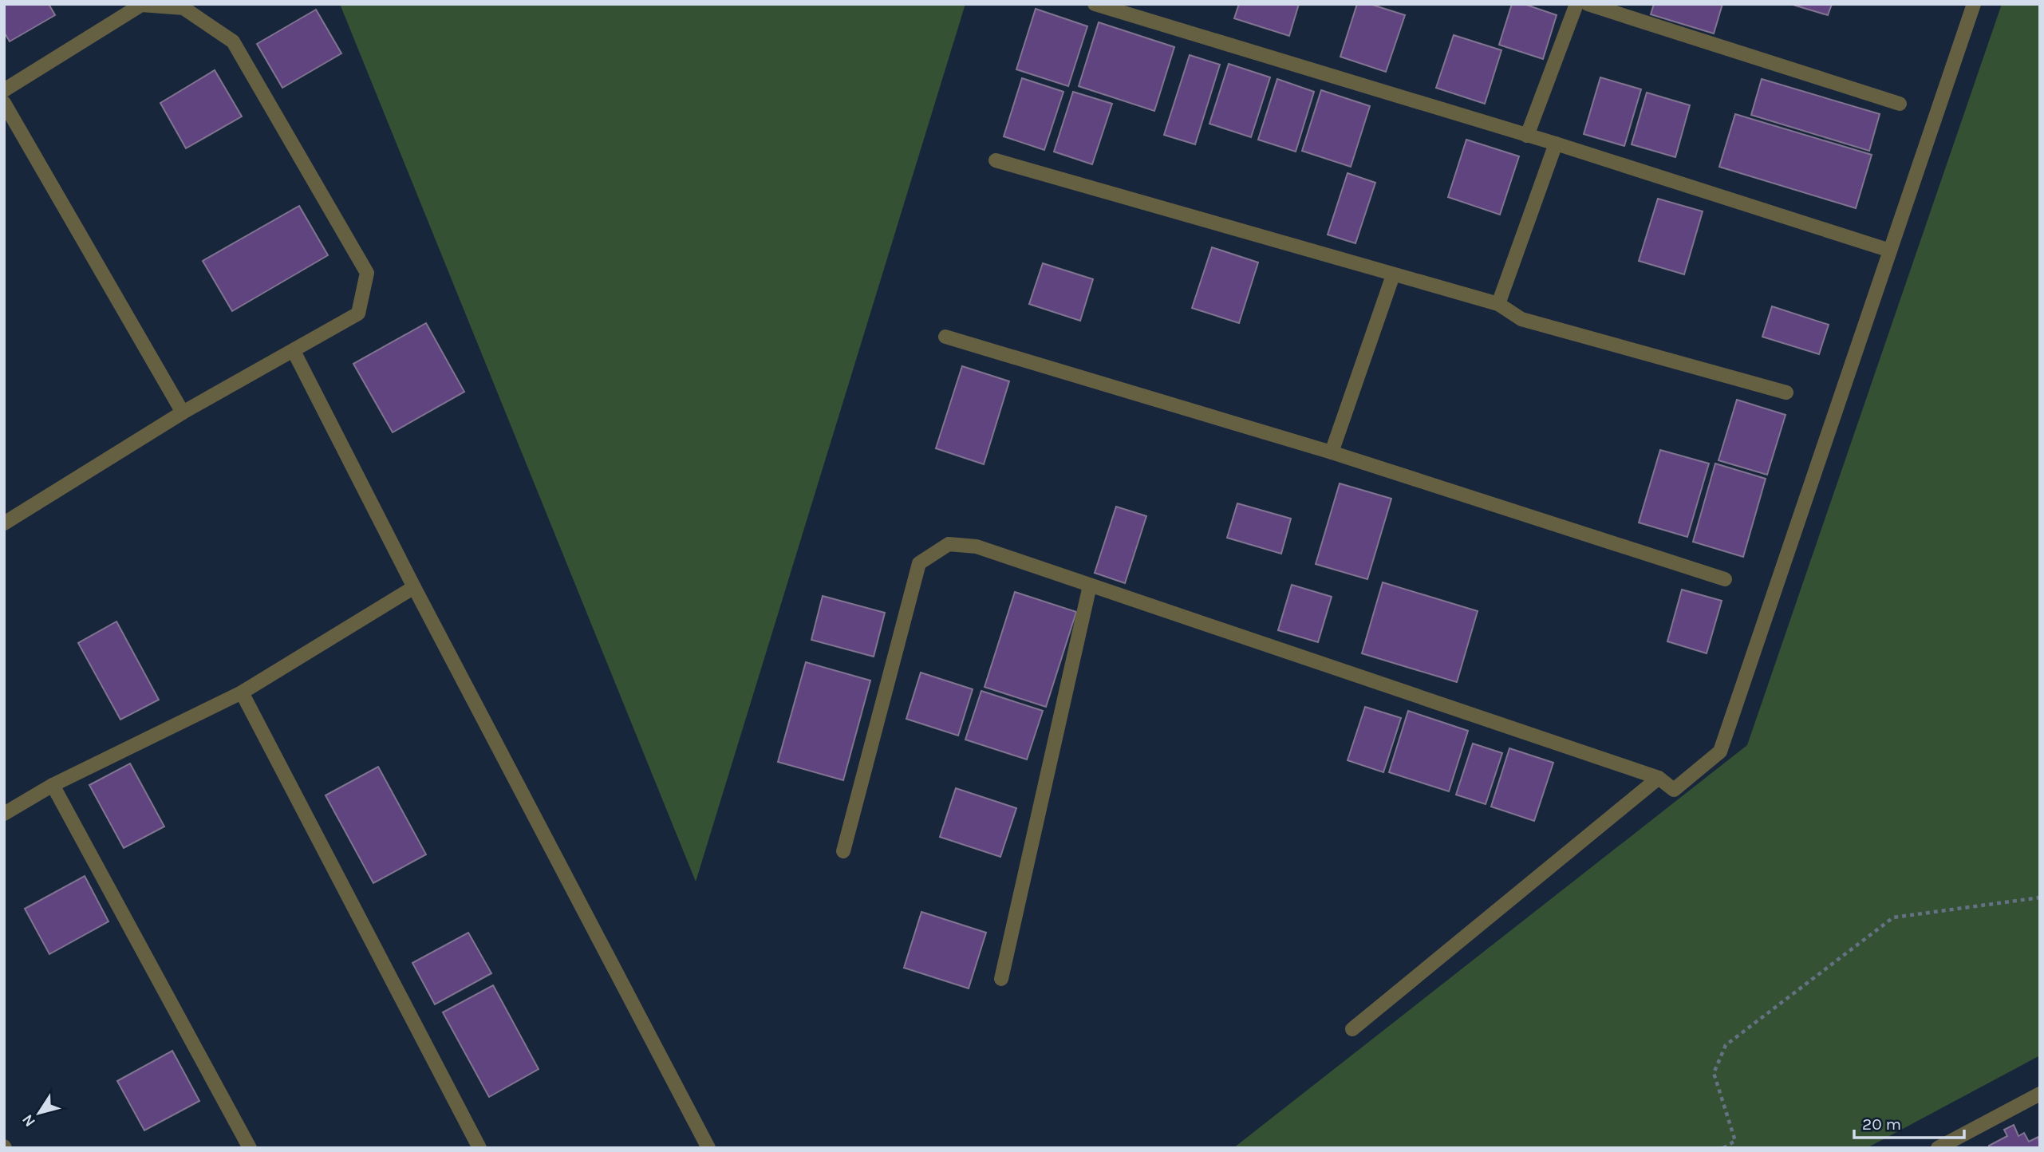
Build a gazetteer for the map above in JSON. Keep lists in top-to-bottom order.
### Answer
{
  "scale_bar": "20 m",
  "north": "bottom left"
}
